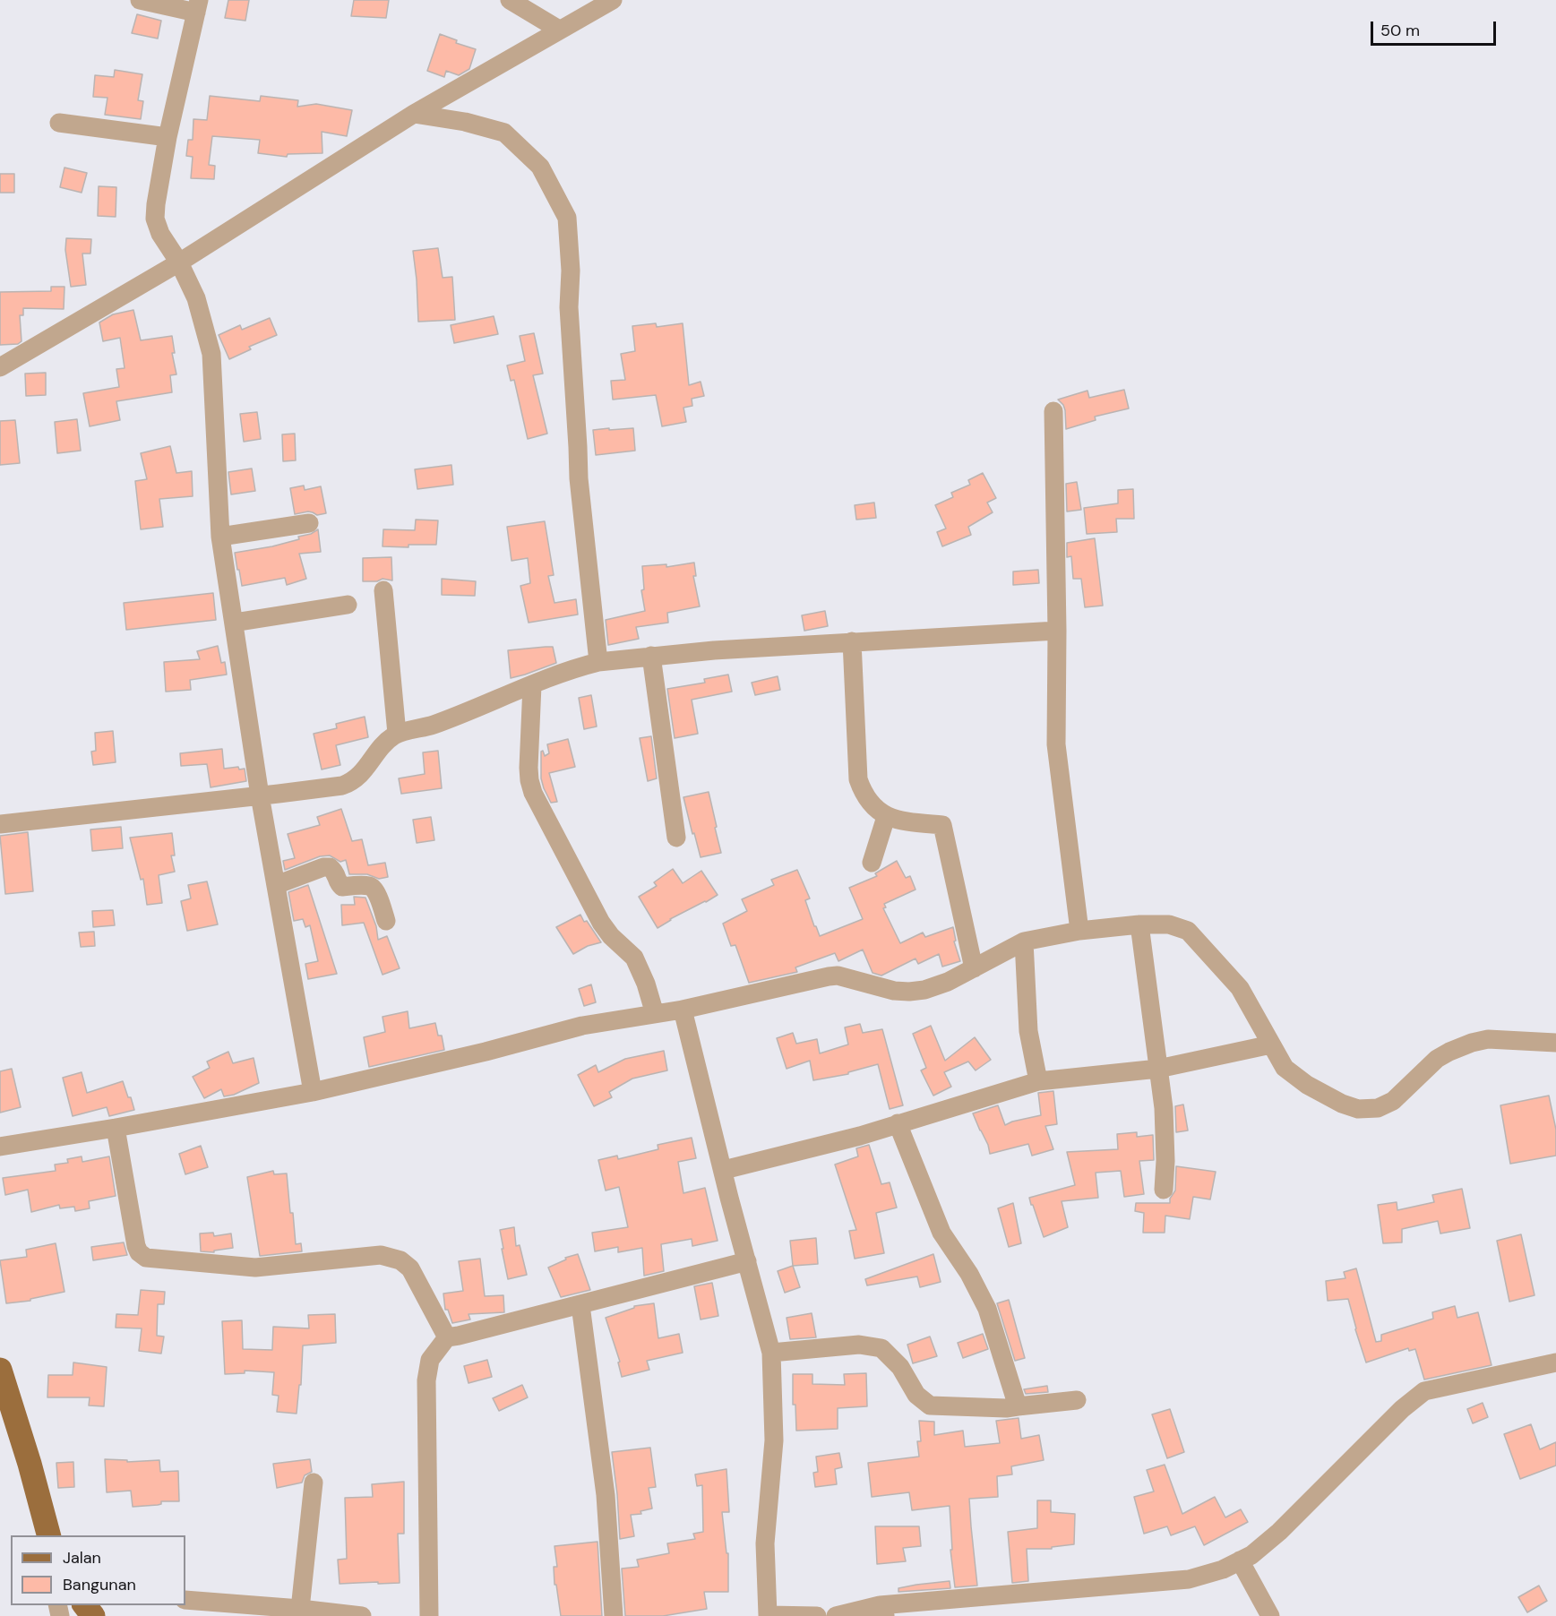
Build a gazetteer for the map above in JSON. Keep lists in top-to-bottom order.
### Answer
{
  "legend": ["Jalan", "Bangunan"],
  "scale_bar": "50 m"
}
